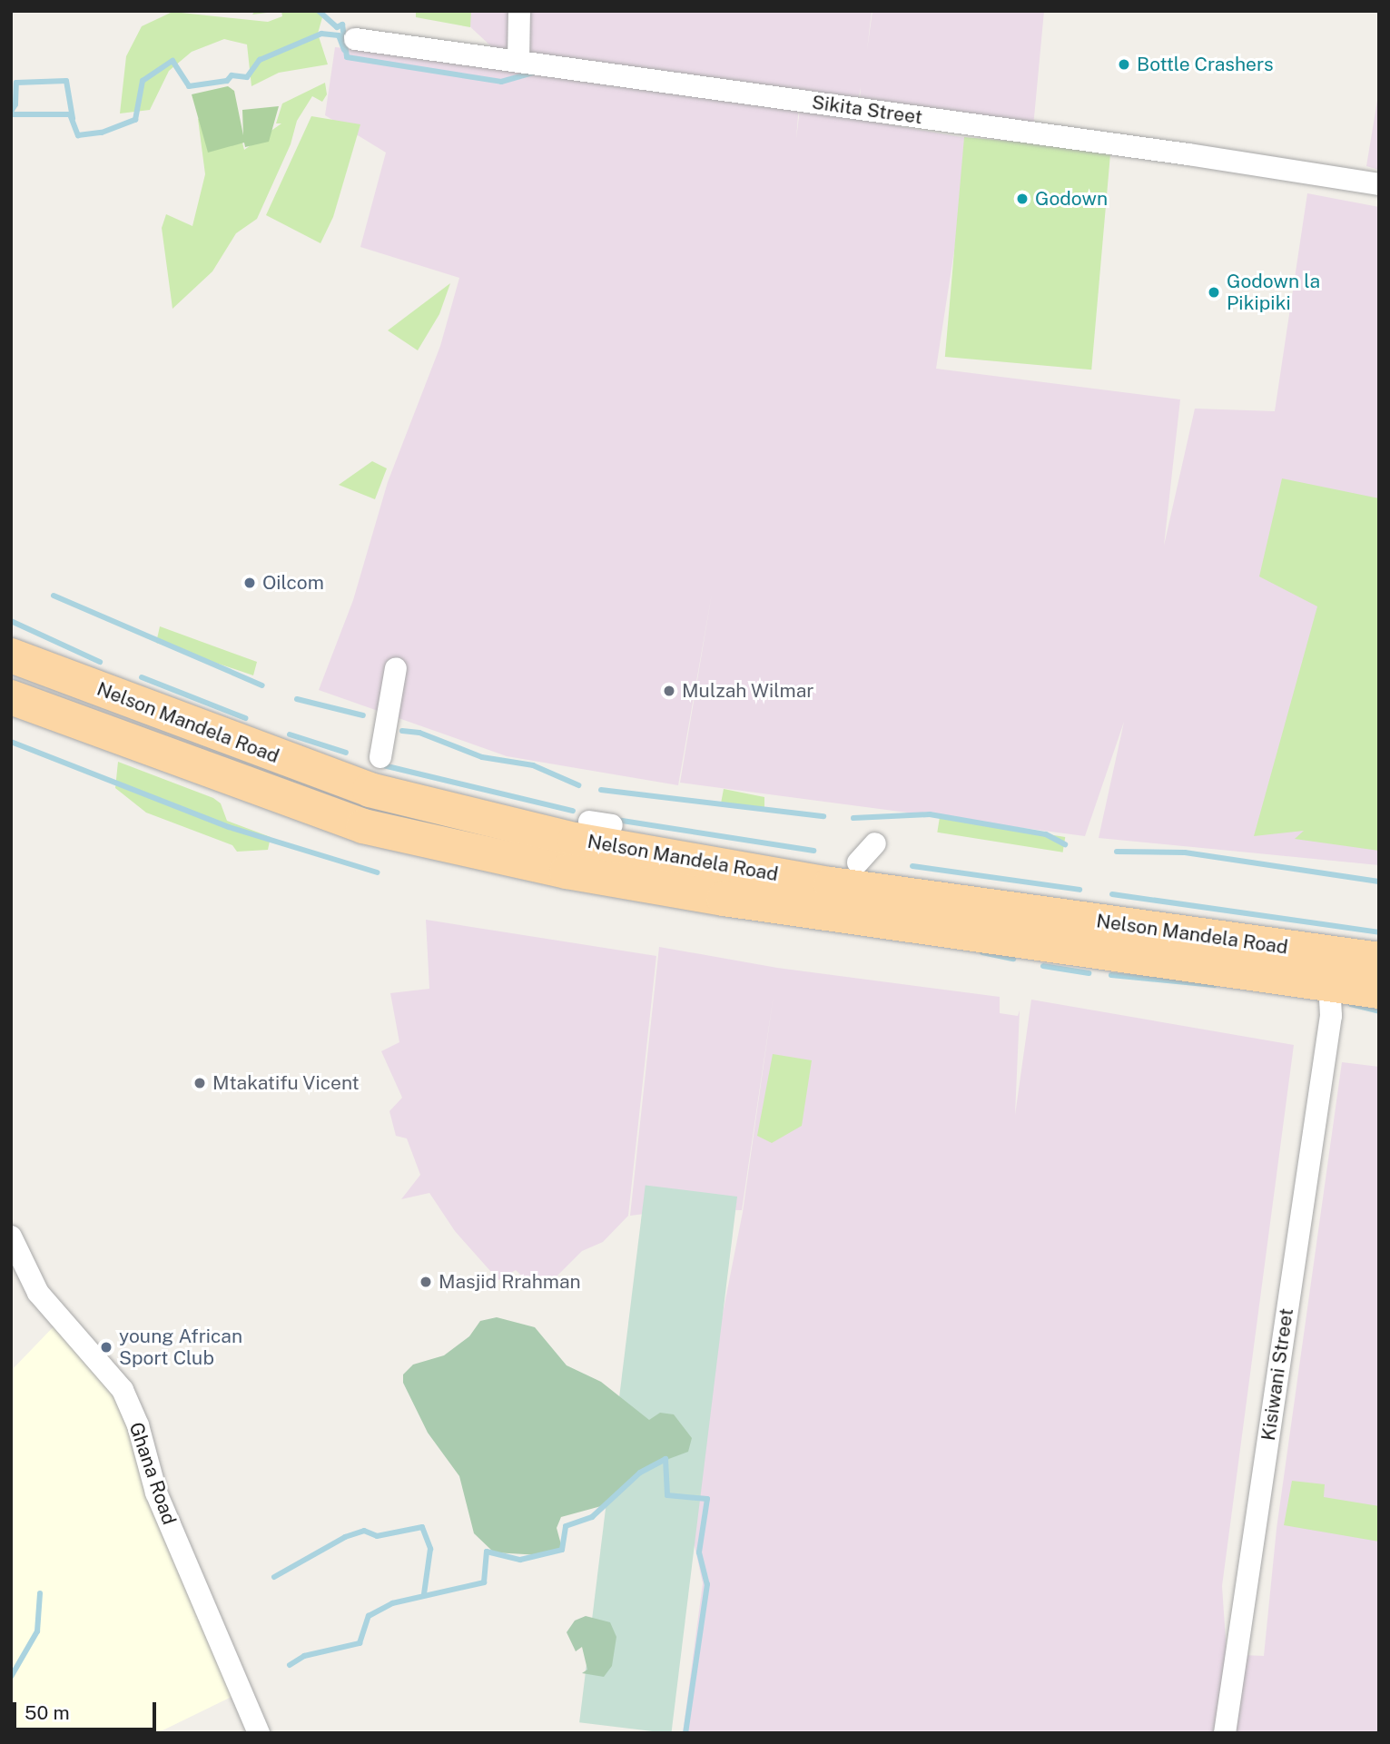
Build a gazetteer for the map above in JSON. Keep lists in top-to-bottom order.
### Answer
{
  "streets": {
    "main road": ["Nelson Mandela Road"],
    "street": ["Sikita Street", "Kisiwani Street", "Ghana Road"]
  },
  "crossings": [
    ["Nelson Mandela Road", "Kisiwani Street"]
  ],
  "places": [
    "Bottle Crashers",
    "Godown",
    "Godown la Pikipiki",
    "Oilcom",
    "Mulzah Wilmar",
    "Mtakatifu Vicent",
    "Masjid Rrahman",
    "young African Sport Club"
  ],
  "scale_bar": "50 m"
}
